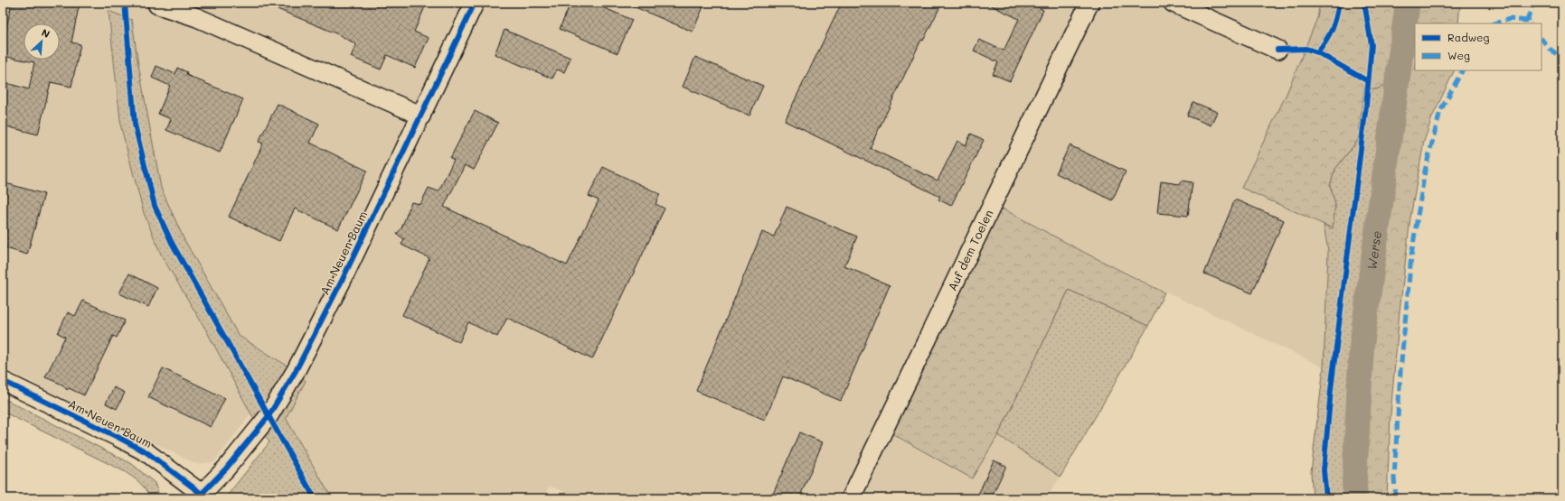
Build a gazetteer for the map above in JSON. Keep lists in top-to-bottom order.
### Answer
{
  "streets": {
    "street": ["Auf dem Toelen", "Am Neuen Baum"]
  },
  "water": ["Werse"],
  "legend": ["Radweg", "Weg"],
  "north": "top right"
}
